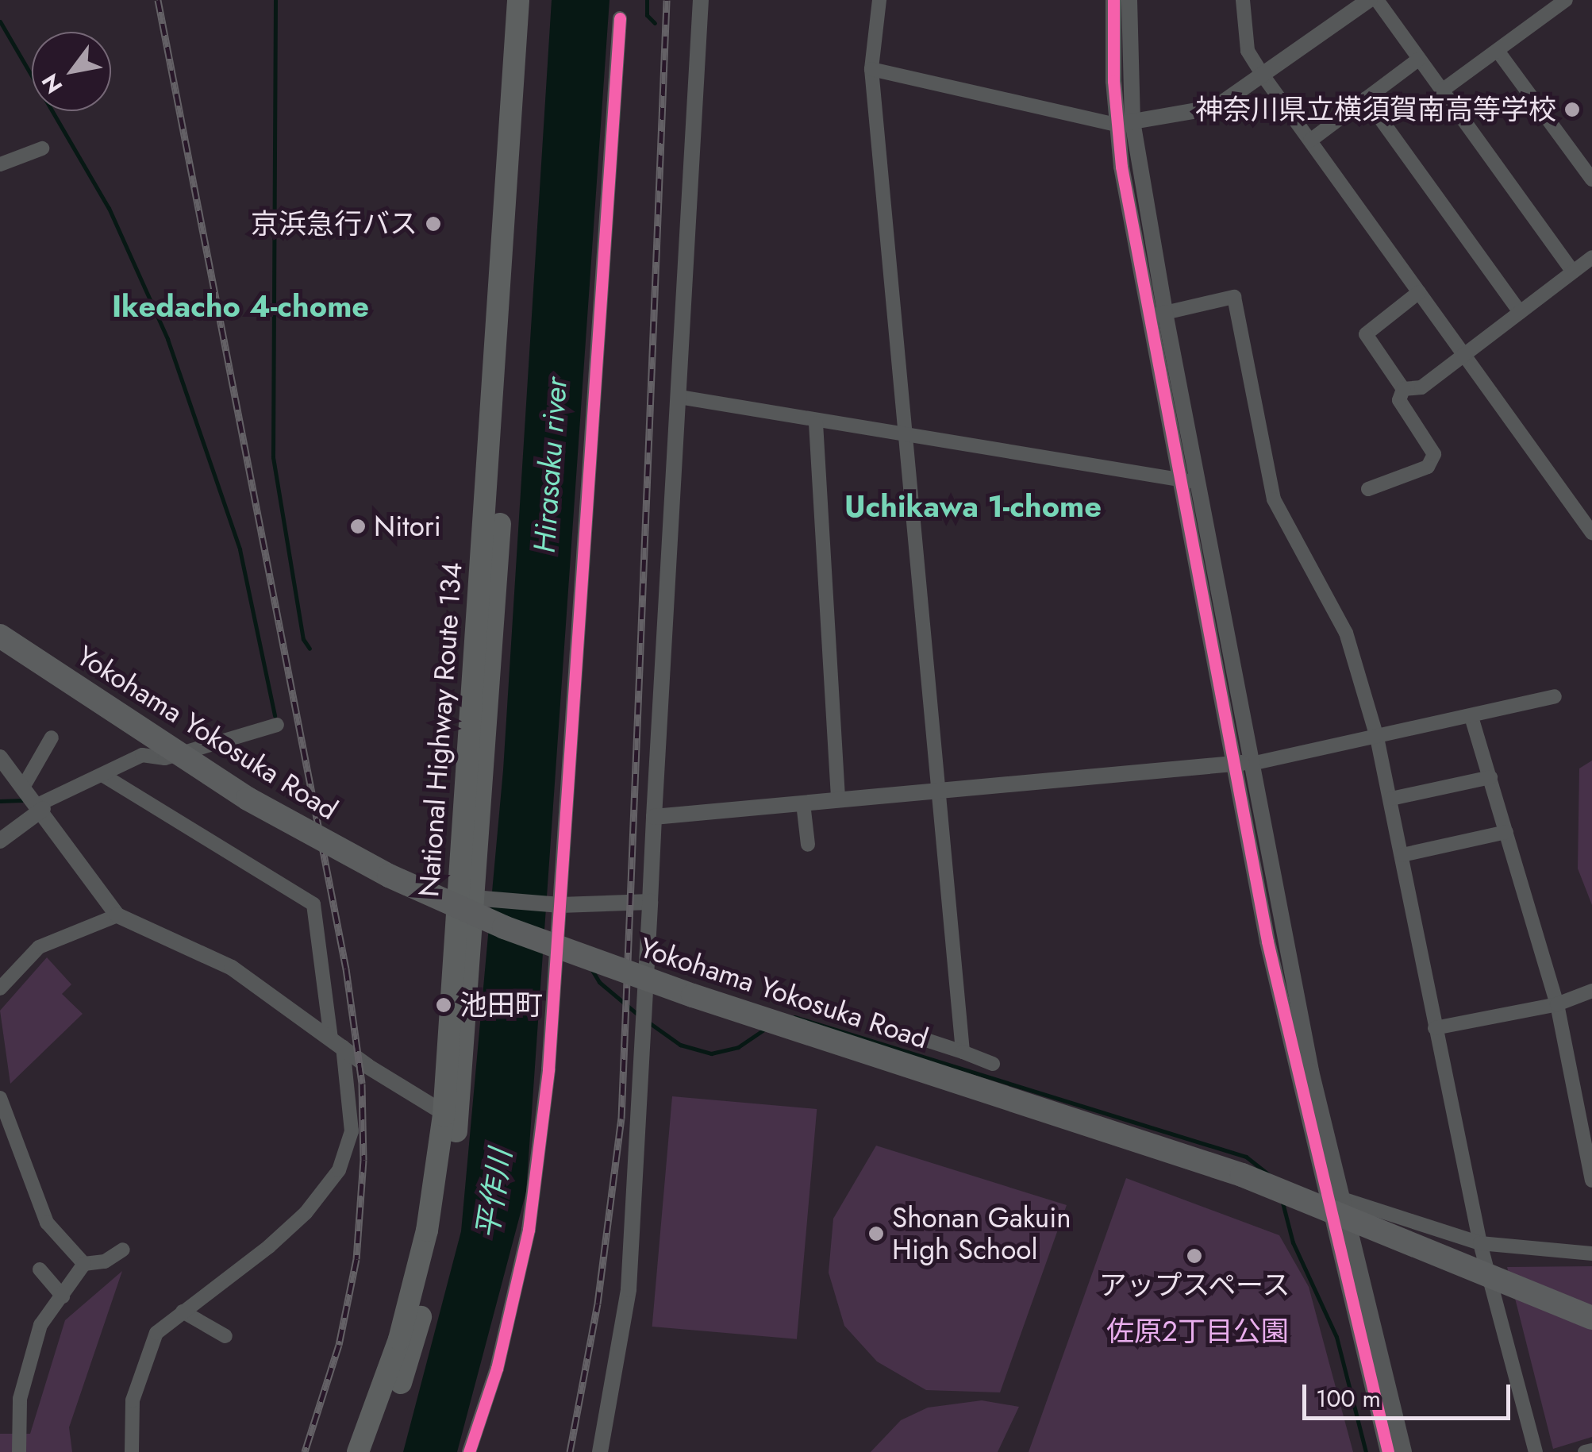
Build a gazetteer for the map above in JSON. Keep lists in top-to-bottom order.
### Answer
{
  "streets": {
    "highway": ["National Highway Route 134", "Yokohama Yokosuka Road"]
  },
  "districts": ["Ikedacho 4-chome", "Uchikawa 1-chome"],
  "water": ["Hirasaku river", "平作川"],
  "parks": ["佐原2丁目公園"],
  "places": [
    "神奈川県立横須賀南高等学校",
    "京浜急行バス",
    "Nitori",
    "池田町",
    "Shonan Gakuin High School",
    "アップスペース"
  ],
  "scale_bar": "100 m",
  "north": "bottom left"
}
